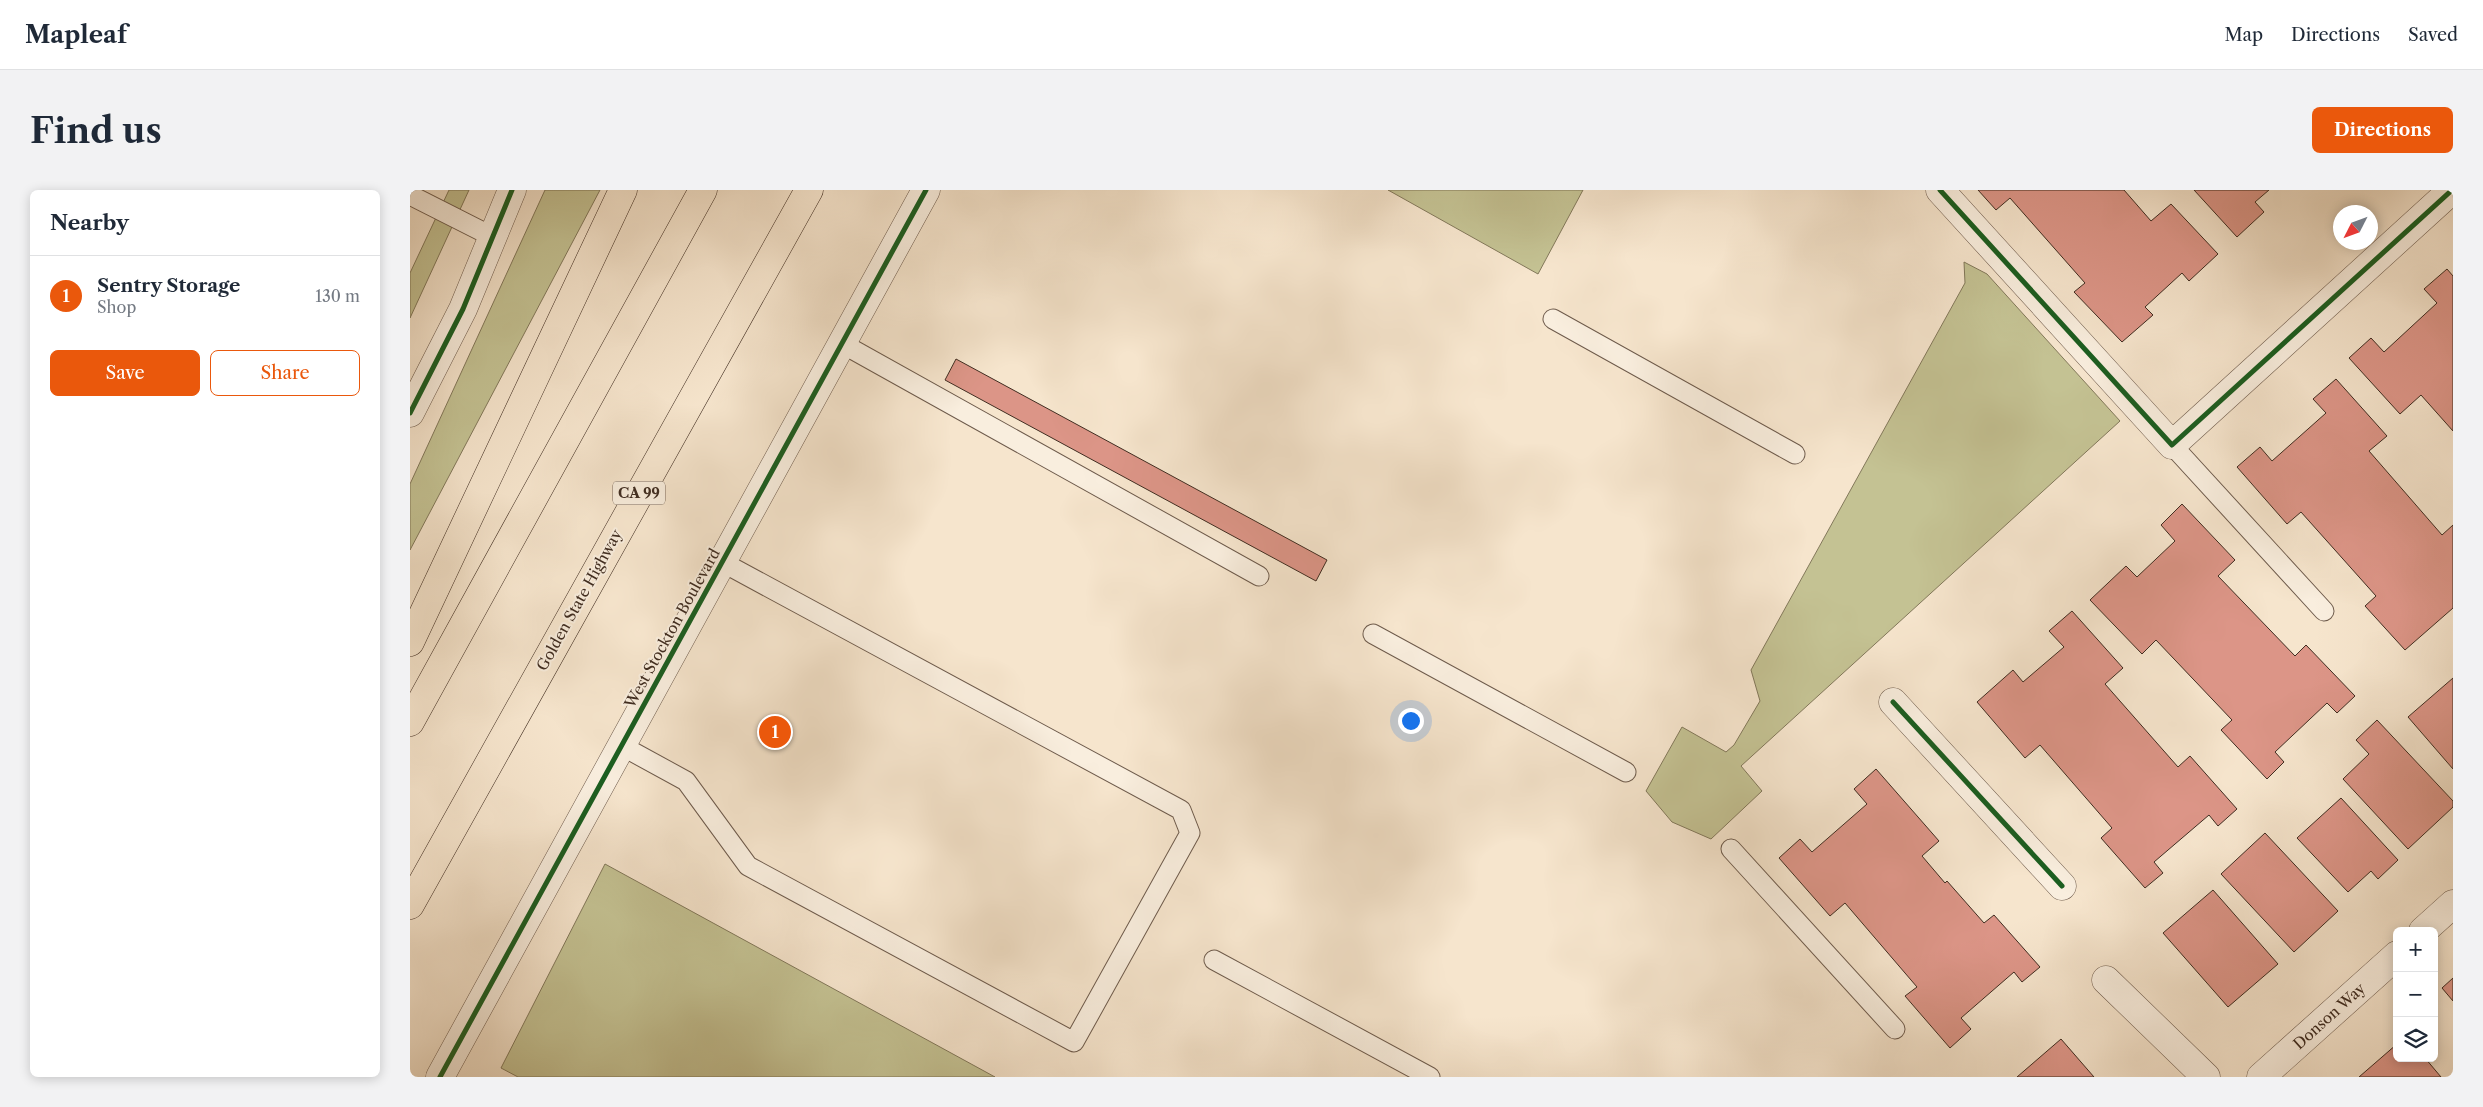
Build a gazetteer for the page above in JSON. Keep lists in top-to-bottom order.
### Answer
{
  "streets": {
    "highway": ["CA 99", "Golden State Highway"],
    "street": ["West Stockton Boulevard", "Donson Way"]
  },
  "north": "bottom left",
  "page": {
    "header": "Mapleaf",
    "nav": ["Map", "Directions", "Saved"],
    "buttons": [
      "Directions",
      ["Save", "Share"]
    ],
    "title": "Find us",
    "heading": "Nearby",
    "list": [
      {
        "mark": "1",
        "name": "Sentry Storage",
        "note": "Shop",
        "value": "130 m"
      }
    ],
    "pins": "1",
    "map_buttons": ["+", "−"]
  }
}
